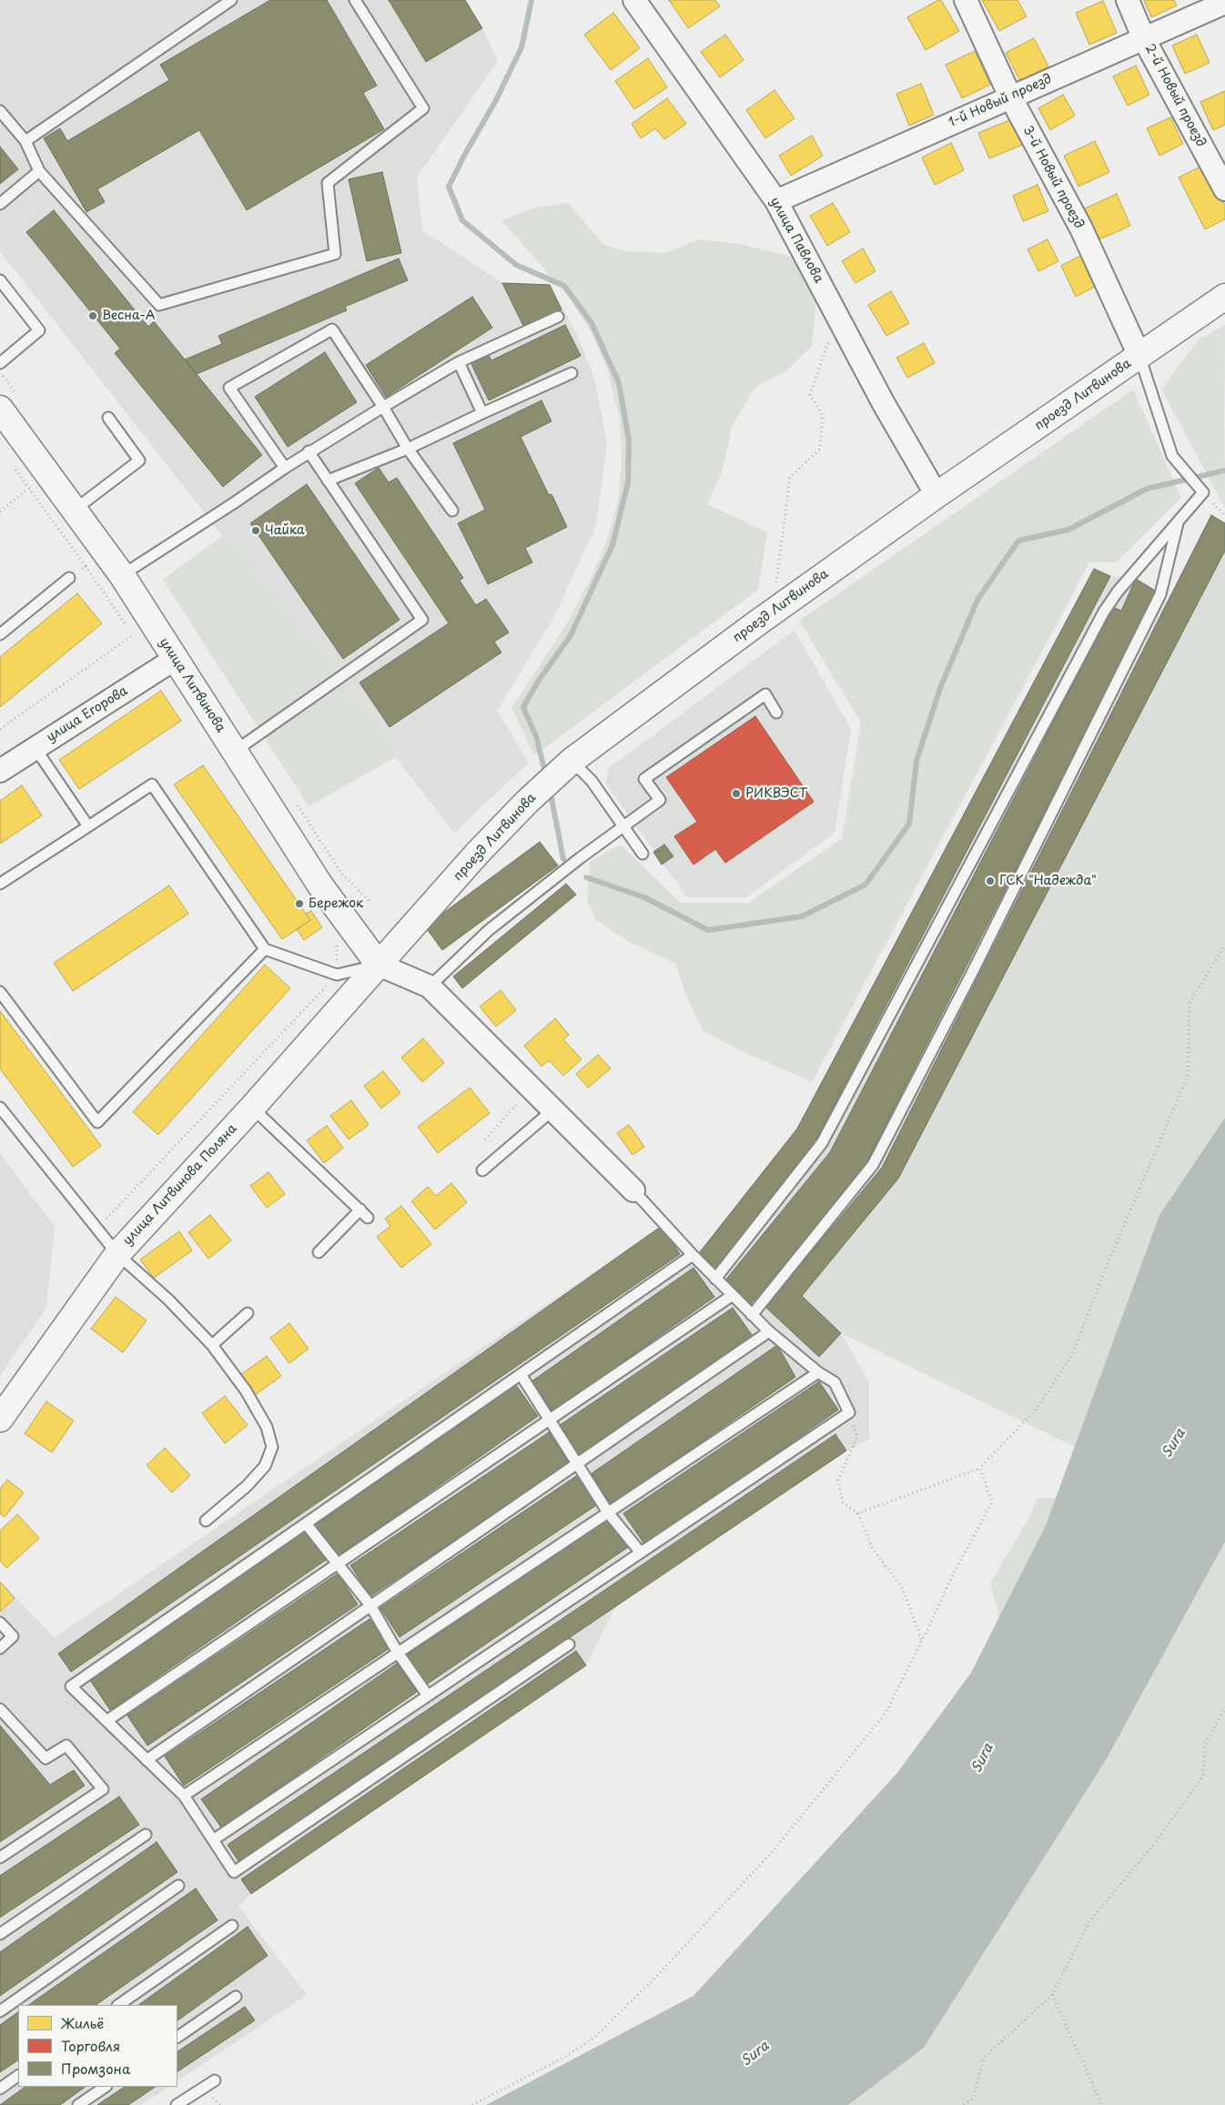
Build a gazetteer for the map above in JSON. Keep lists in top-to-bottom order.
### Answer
{
  "streets": {
    "main road": ["проезд Литвинова", "улица Литвинова", "улица Литвинова Поляна"],
    "street": [
      "2-й Новый проезд",
      "1-й Новый проезд",
      "3-й Новый проезд",
      "улица Павлова",
      "улица Егорова"
    ]
  },
  "crossings": [
    ["2-й Новый проезд", "1-й Новый проезд"],
    ["1-й Новый проезд", "3-й Новый проезд"],
    ["1-й Новый проезд", "улица Павлова"],
    ["3-й Новый проезд", "проезд Литвинова"],
    ["улица Павлова", "проезд Литвинова"],
    ["проезд Литвинова", "улица Литвинова"],
    ["проезд Литвинова", "улица Литвинова Поляна"],
    ["улица Литвинова", "улица Егорова"],
    ["улица Литвинова", "улица Литвинова Поляна"]
  ],
  "water": ["Sura"],
  "places": [
    "Весна-А",
    "Чайка",
    "РИКВЭСТ",
    "ГСК \"Надежда\"",
    "Бережок"
  ],
  "legend": ["Жильё", "Торговля", "Промзона"]
}
